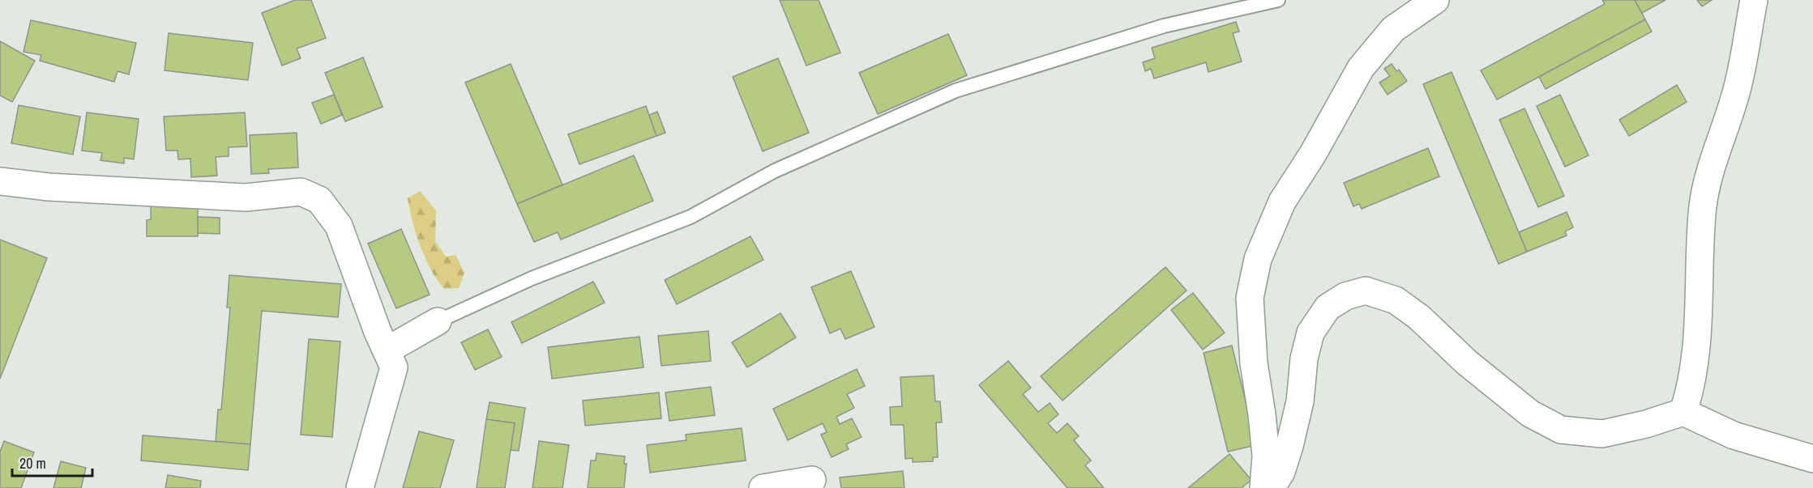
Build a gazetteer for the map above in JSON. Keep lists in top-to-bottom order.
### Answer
{
  "scale_bar": "20 m"
}
